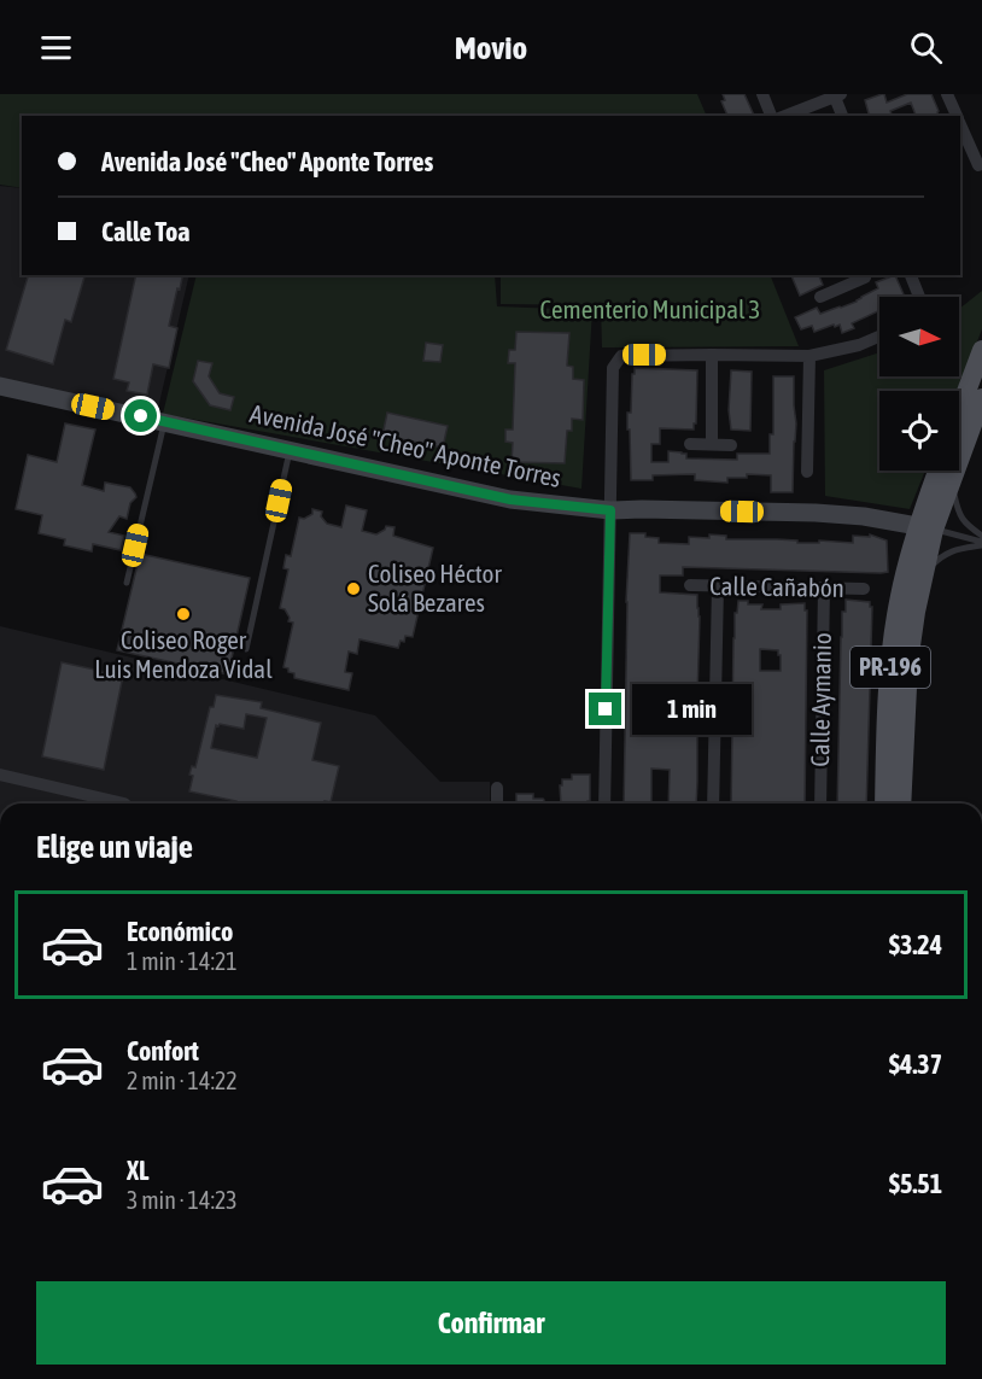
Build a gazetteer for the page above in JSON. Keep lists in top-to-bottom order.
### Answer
{
  "streets": {
    "main road": ["PR-196"],
    "street": ["Avenida José \"Cheo\" Aponte Torres", "Calle Cañabón", "Calle Aymanio"]
  },
  "crossings": [
    ["Avenida José \"Cheo\" Aponte Torres", "PR-196"],
    ["Calle Cañabón", "Calle Aymanio"]
  ],
  "parks": ["Cementerio Municipal 3"],
  "places": ["Coliseo Héctor Solá Bezares", "Coliseo Roger Luis Mendoza Vidal"],
  "north": "right",
  "page": {
    "header": "Movio",
    "banner": ["Avenida José \"Cheo\" Aponte Torres", "Calle Toa"],
    "bubble": "1 min",
    "heading": "Elige un viaje",
    "list": [
      {
        "name": "Económico",
        "note": "1 min · 14:21",
        "value": "$3.24"
      },
      {
        "name": "Confort",
        "note": "2 min · 14:22",
        "value": "$4.37"
      },
      {
        "name": "XL",
        "note": "3 min · 14:23",
        "value": "$5.51"
      }
    ],
    "buttons": "Confirmar"
  }
}
